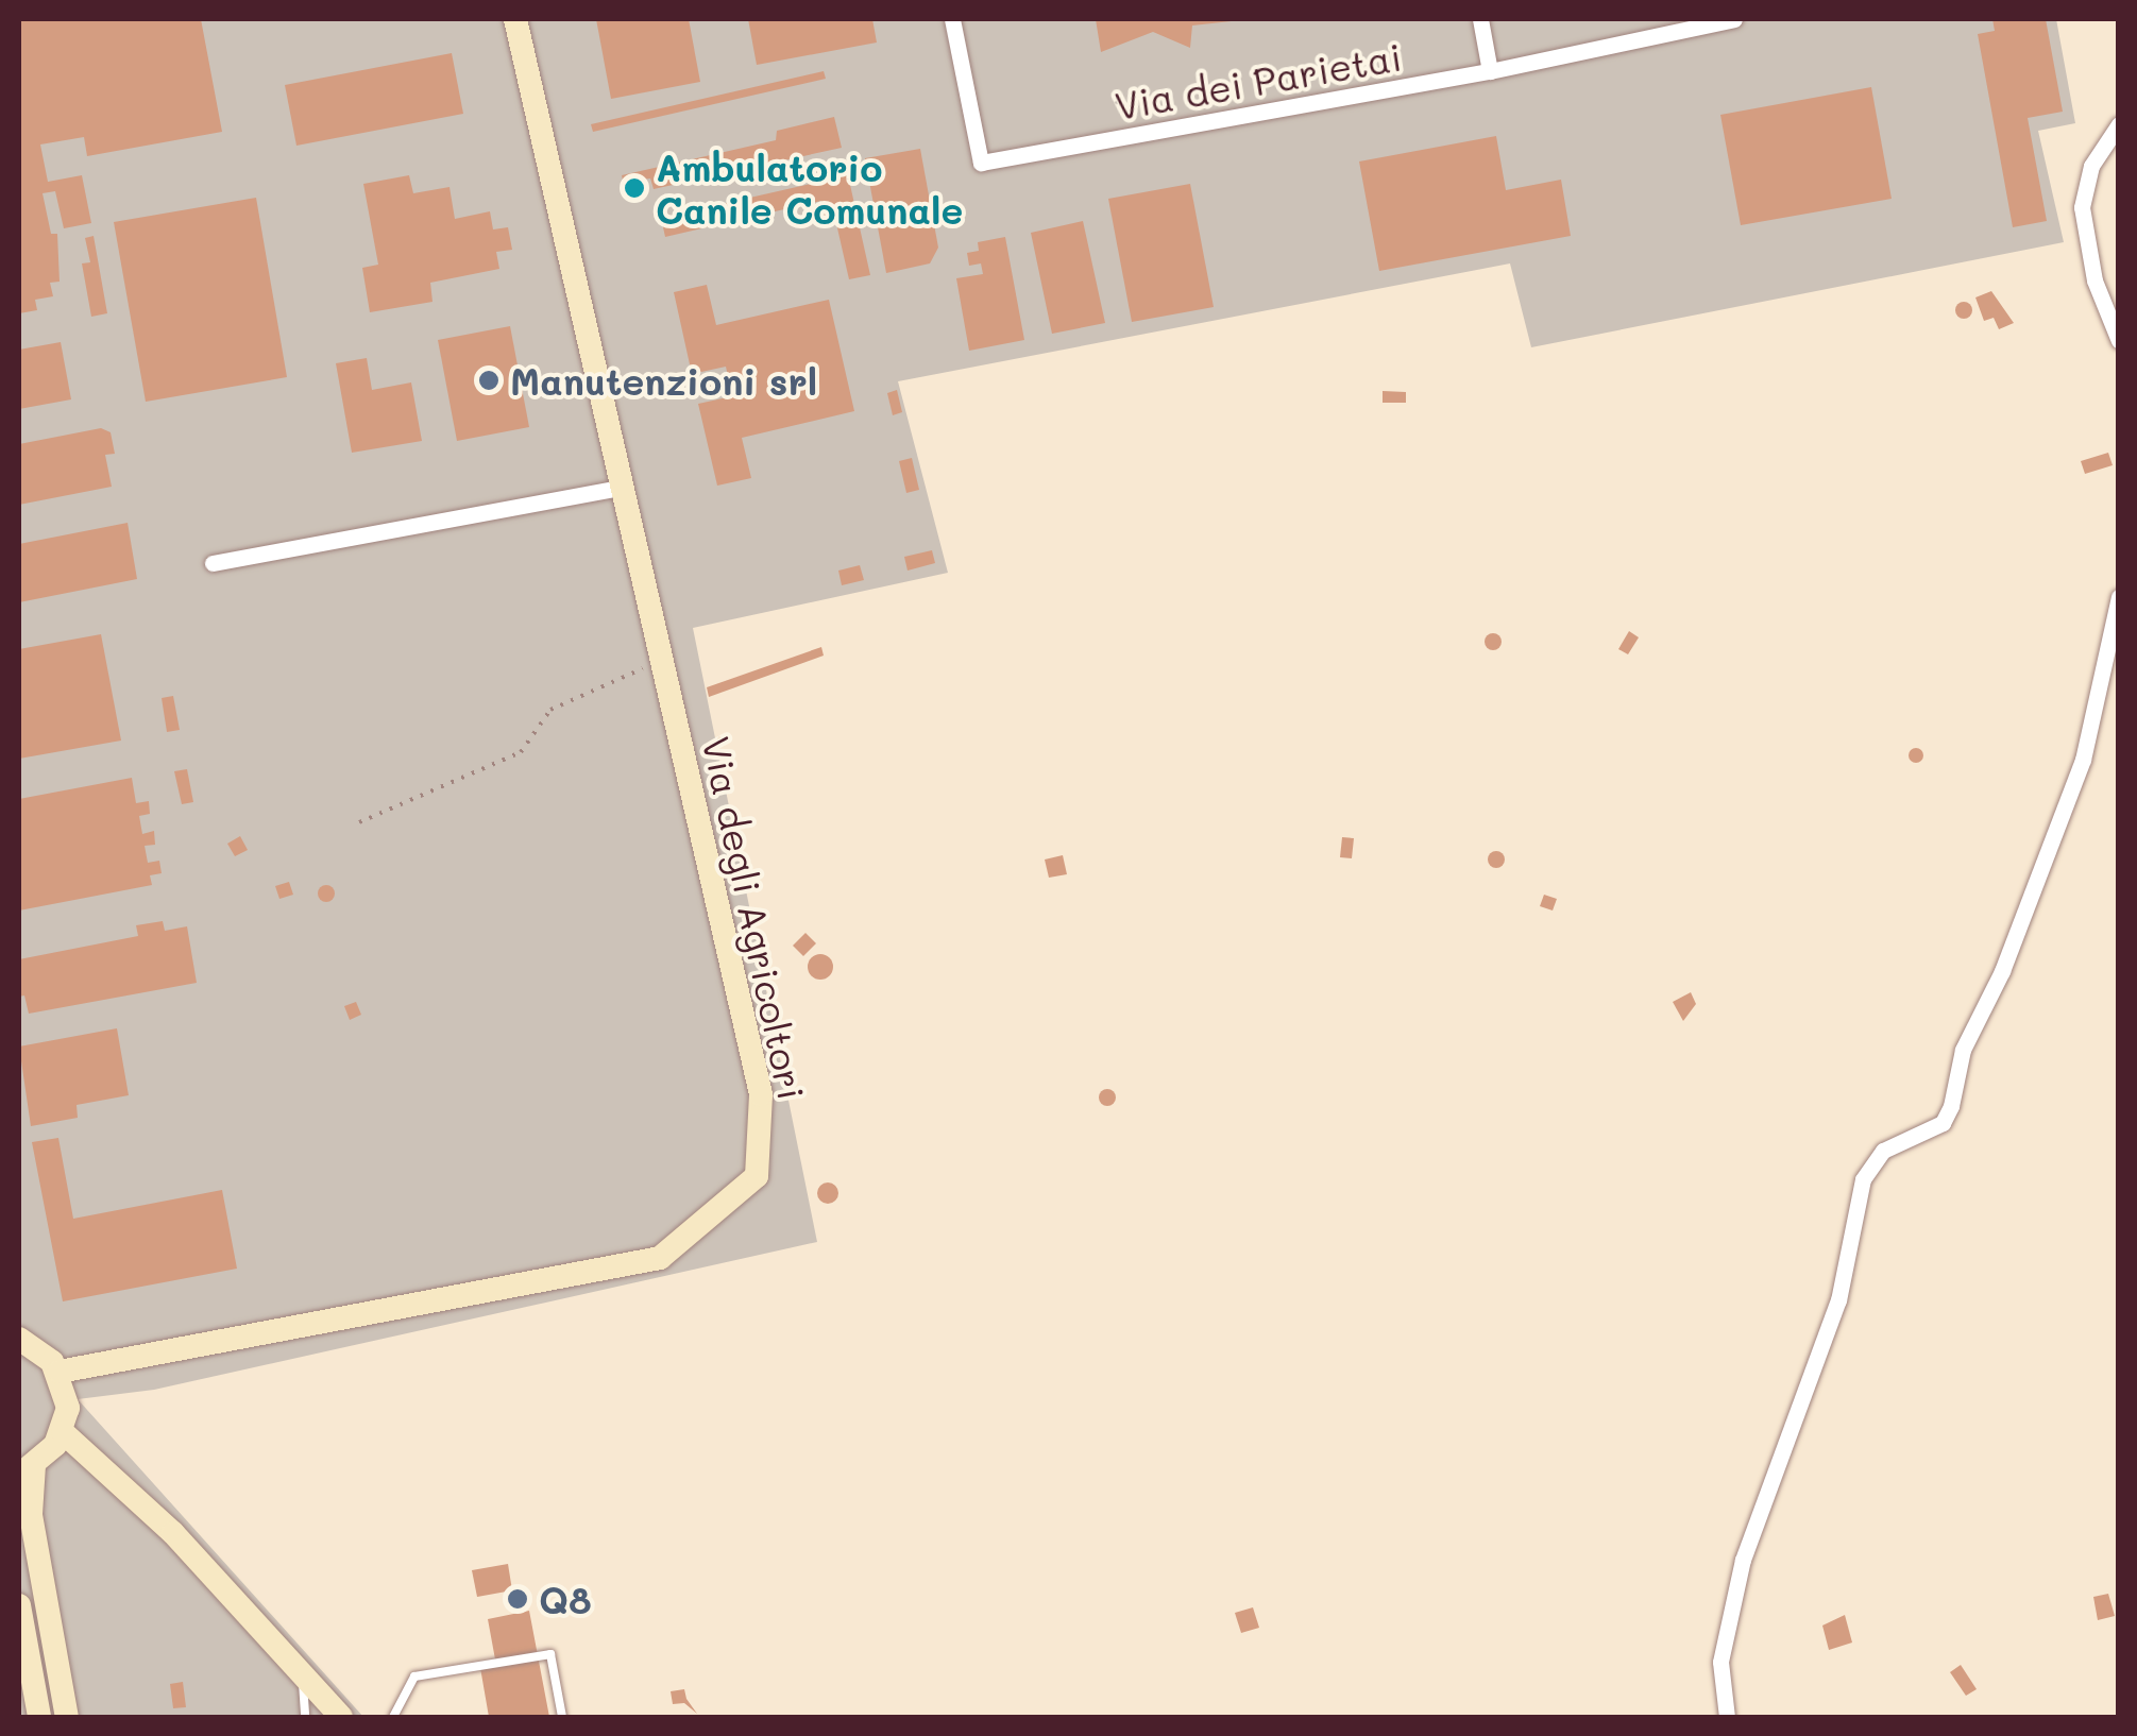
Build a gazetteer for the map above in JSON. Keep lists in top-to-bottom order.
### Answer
{
  "streets": {
    "street": ["Via dei Parietai", "Via degli Agricoltori"]
  },
  "places": ["Ambulatorio Canile Comunale", "Manutenzioni srl", "Q8"]
}
